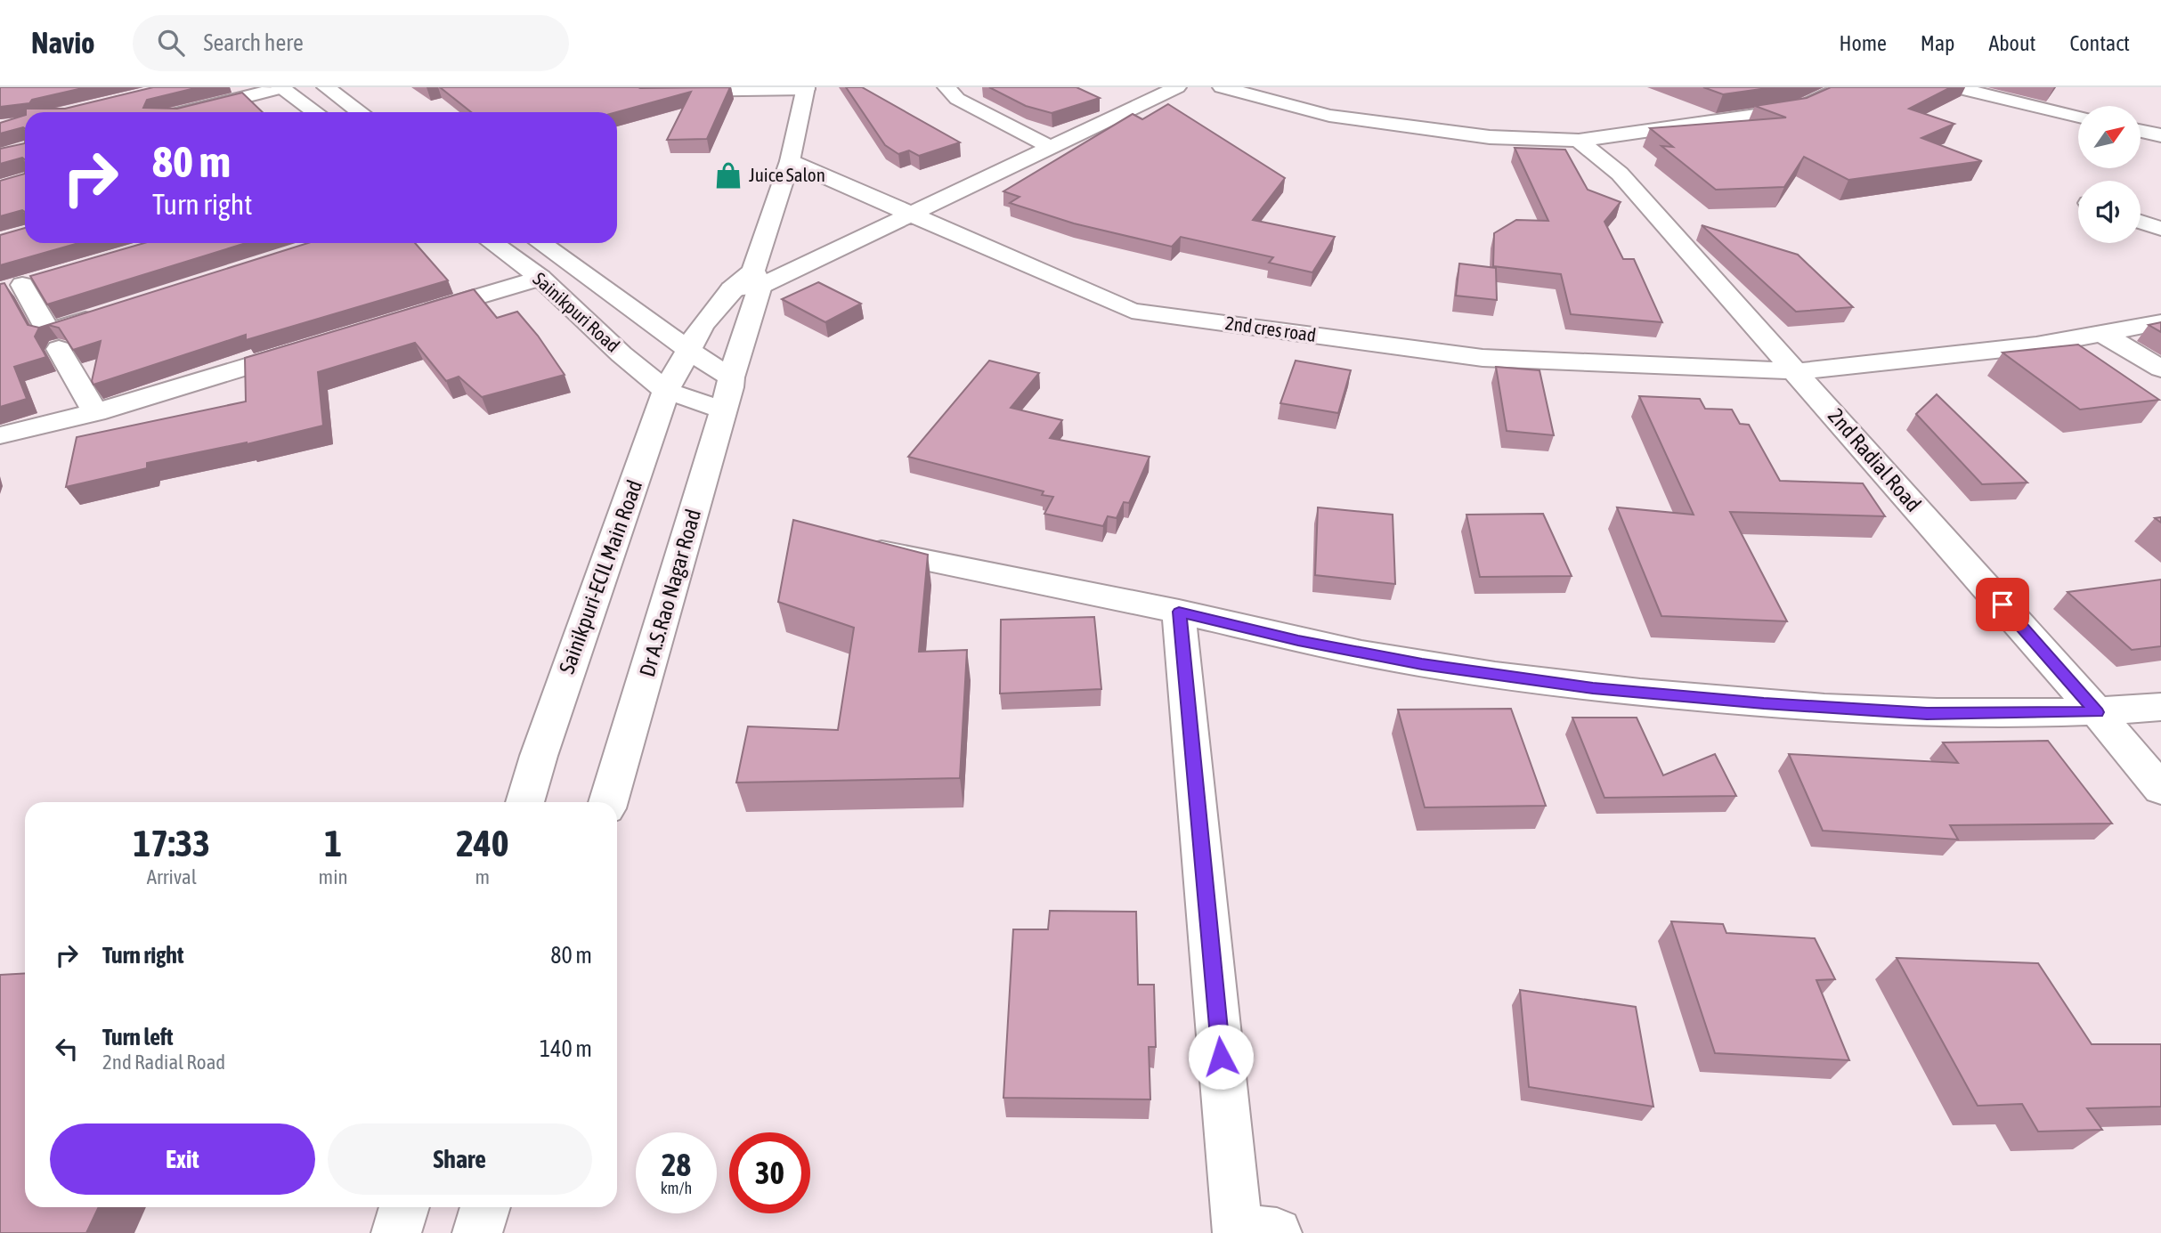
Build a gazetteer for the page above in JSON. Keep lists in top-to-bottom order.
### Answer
{
  "streets": {
    "street": [
      "Sainikpuri Road",
      "2nd cres road",
      "2nd Radial Road",
      "Sainikpuri-ECIL Main Road",
      "Dr A.S.Rao Nagar Road"
    ]
  },
  "crossings": [
    ["Sainikpuri Road", "Sainikpuri-ECIL Main Road"],
    ["Sainikpuri Road", "Dr A.S.Rao Nagar Road"],
    ["2nd cres road", "2nd Radial Road"]
  ],
  "places": {
    "shop": ["Juice Salon"]
  },
  "north": "top right",
  "page": {
    "header": "Navio",
    "search": "Search here",
    "nav": [
      "Home",
      "Map",
      "About",
      "Contact"
    ],
    "turn": ["80 m", "Turn right"],
    "eta": [
      "17:33",
      "Arrival",
      "1",
      "min",
      "240",
      "m"
    ],
    "list": [
      {
        "name": "Turn right",
        "value": "80 m"
      },
      {
        "name": "Turn left",
        "note": "2nd Radial Road",
        "value": "140 m"
      }
    ],
    "buttons": ["Exit", "Share"],
    "speed": "28 km/h",
    "limit": "30"
  }
}
